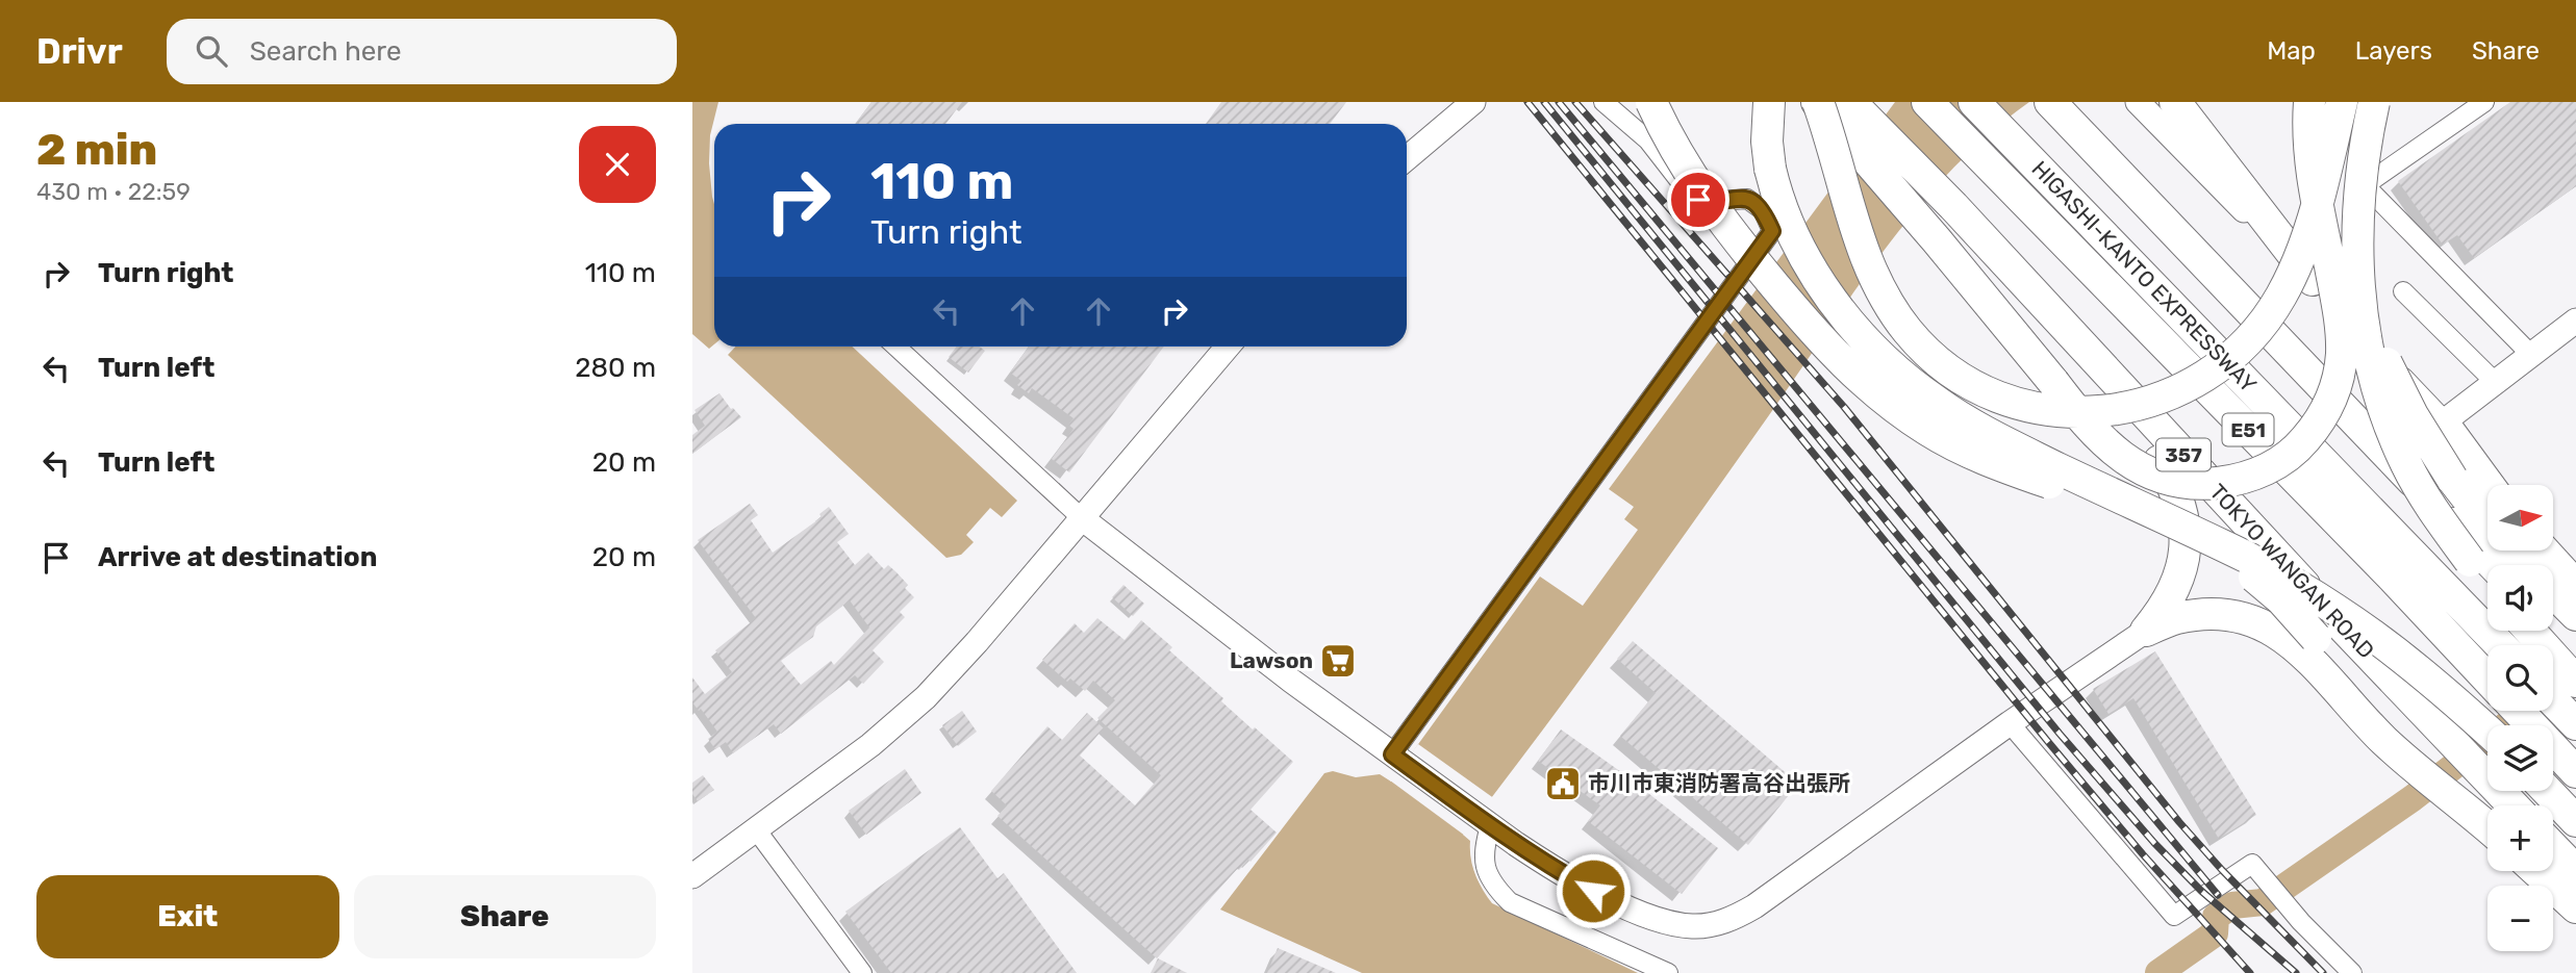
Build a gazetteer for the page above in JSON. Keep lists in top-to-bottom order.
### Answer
{
  "streets": {
    "highway": [
      "HIGASHI-KANTO EXPRESSWAY",
      "E51",
      "357",
      "TOKYO WANGAN ROAD"
    ]
  },
  "places": {
    "supermarket": ["Lawson"],
    "public building": ["市川市東消防署高谷出張所"]
  },
  "north": "right",
  "page": {
    "header": "Drivr",
    "search": "Search here",
    "nav": ["Map", "Layers", "Share"],
    "heading": ["2 min", "430 m · 22:59"],
    "turn": ["110 m", "Turn right"],
    "list": [
      {
        "name": "Turn right",
        "value": "110 m"
      },
      {
        "name": "Turn left",
        "value": "280 m"
      },
      {
        "name": "Turn left",
        "value": "20 m"
      },
      {
        "name": "Arrive at destination",
        "value": "20 m"
      }
    ],
    "map_buttons": ["+", "−"],
    "buttons": ["Exit", "Share"]
  }
}
